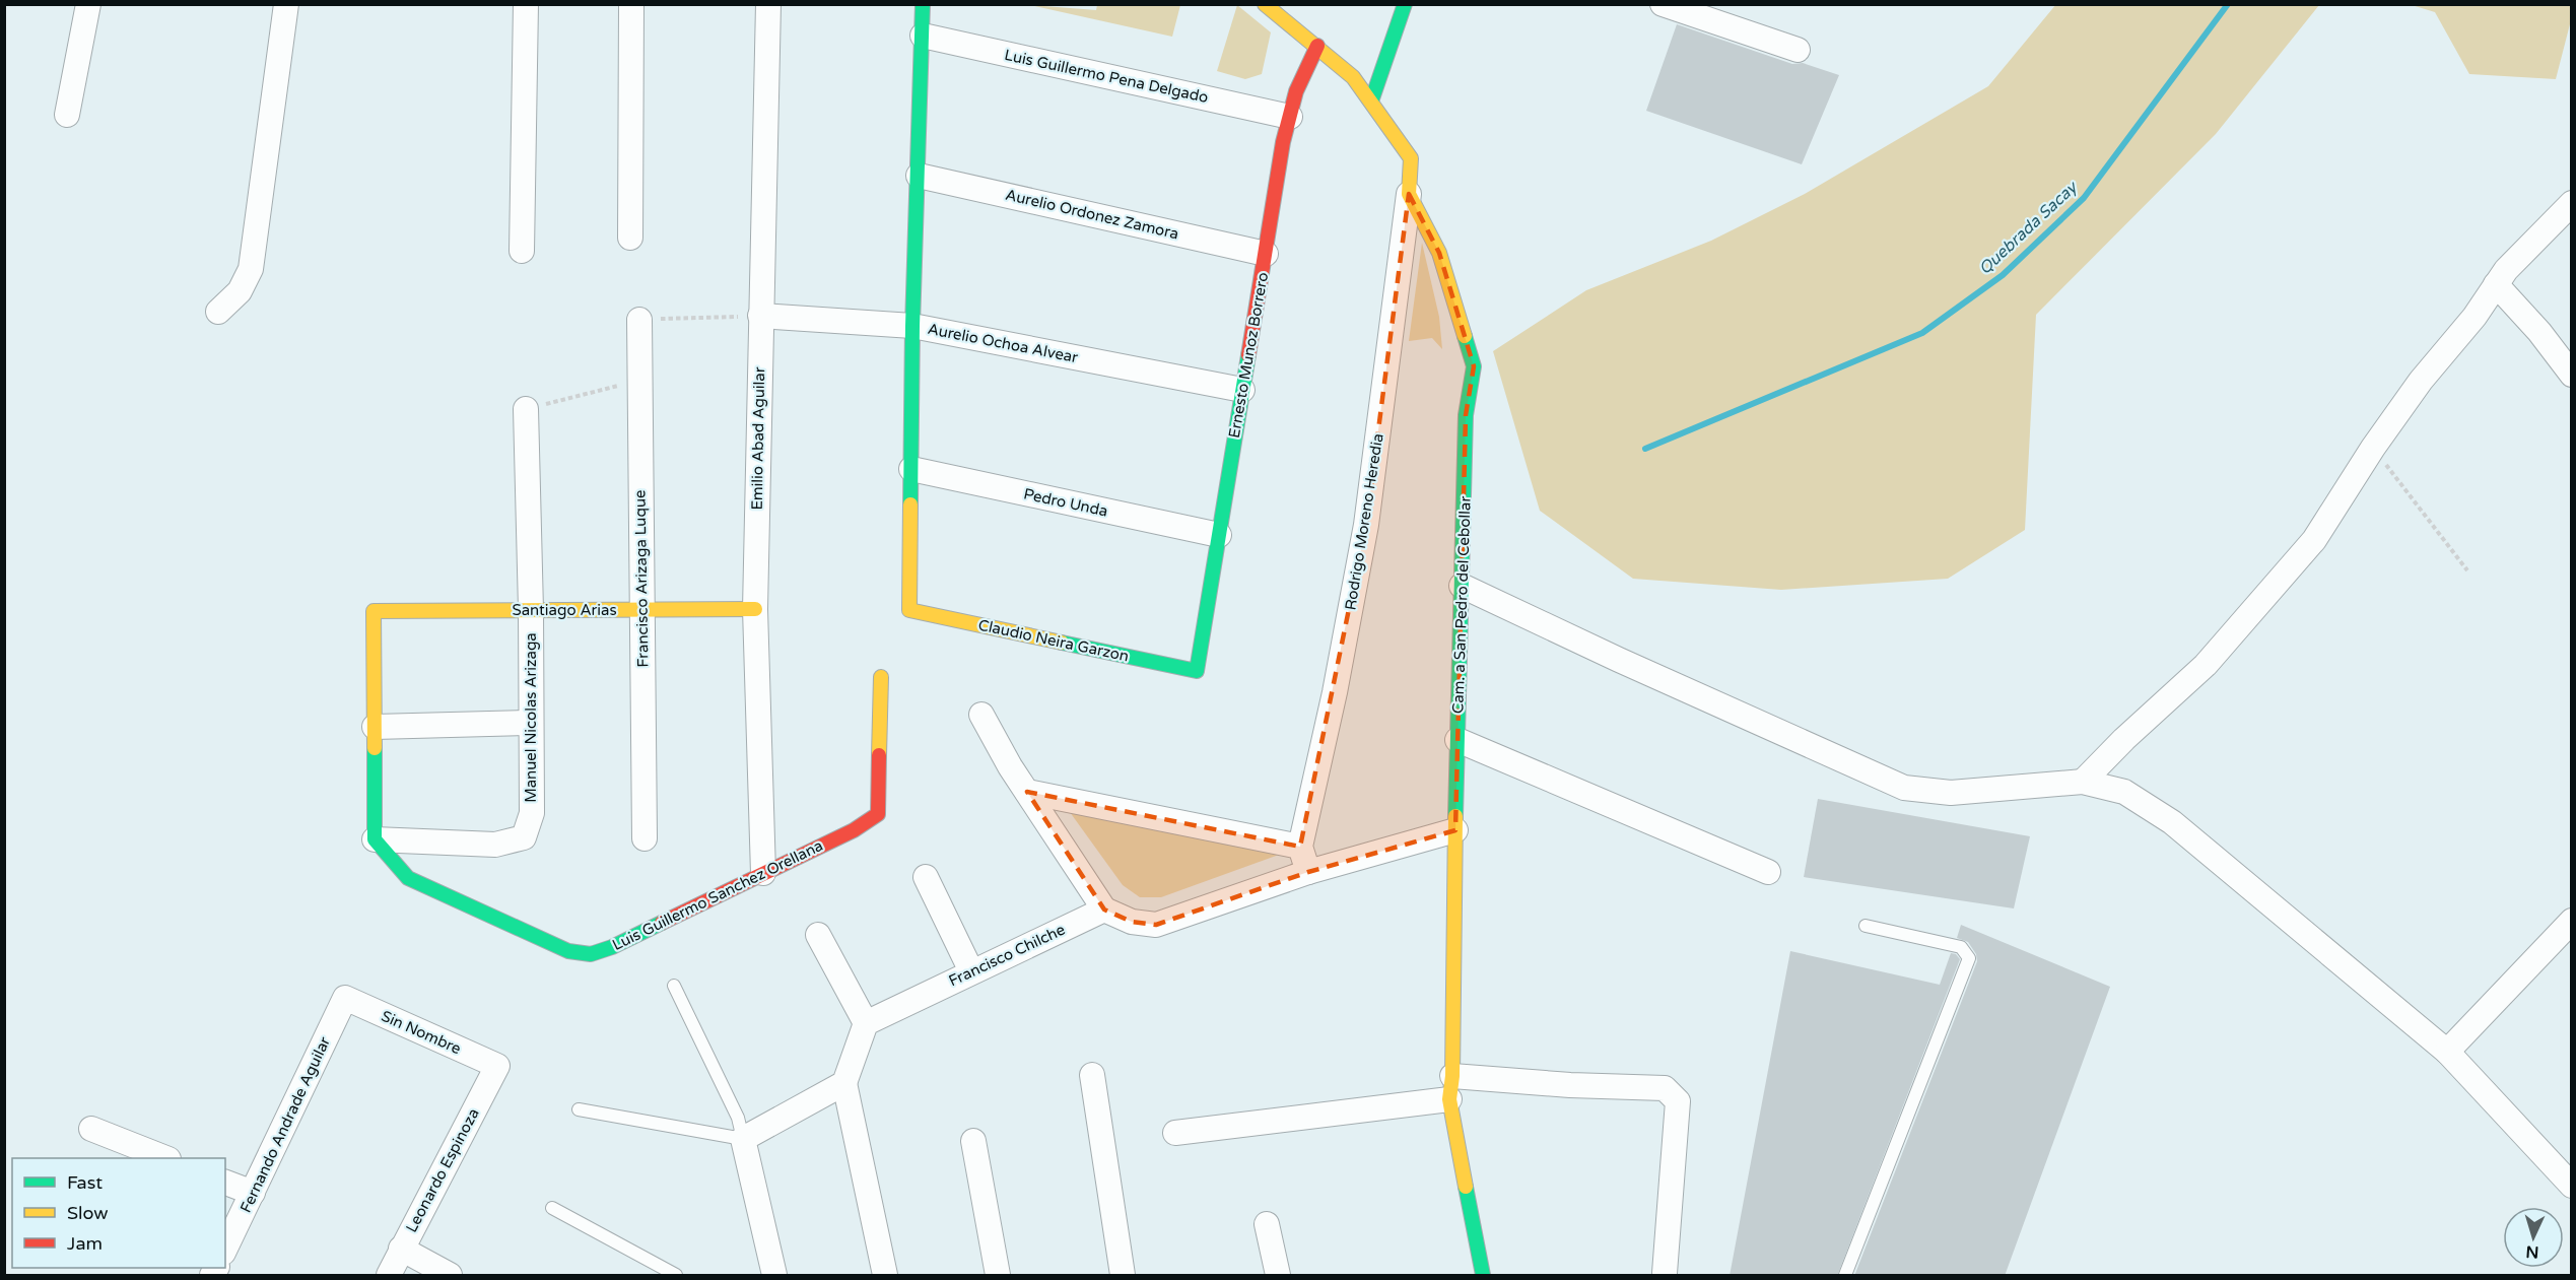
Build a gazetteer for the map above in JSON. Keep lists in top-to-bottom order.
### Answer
{
  "streets": {
    "street": [
      "Luis Guillermo Pena Delgado",
      "Aurelio Ordonez Zamora",
      "Aurelio Ochoa Alvear",
      "Ernesto Munoz Borrero",
      "Emilio Abad Aguilar",
      "Pedro Unda",
      "Rodrigo Moreno Heredia",
      "Francisco Arizaga Luque",
      "Cam. a San Pedro del Cebollar",
      "Santiago Arias",
      "Claudio Neira Garzon",
      "Manuel Nicolas Arizaga",
      "Luis Guillermo Sanchez Orellana",
      "Francisco Chilche",
      "Sin Nombre",
      "Fernando Andrade Aguilar",
      "Leonardo Espinoza"
    ]
  },
  "crossings": [
    ["Luis Guillermo Pena Delgado", "Ernesto Munoz Borrero"],
    ["Aurelio Ordonez Zamora", "Ernesto Munoz Borrero"],
    ["Aurelio Ochoa Alvear", "Ernesto Munoz Borrero"],
    ["Aurelio Ochoa Alvear", "Emilio Abad Aguilar"],
    ["Ernesto Munoz Borrero", "Pedro Unda"],
    ["Ernesto Munoz Borrero", "Claudio Neira Garzon"],
    ["Emilio Abad Aguilar", "Santiago Arias"],
    ["Emilio Abad Aguilar", "Luis Guillermo Sanchez Orellana"],
    ["Pedro Unda", "Claudio Neira Garzon"],
    ["Rodrigo Moreno Heredia", "Cam. a San Pedro del Cebollar"],
    ["Francisco Arizaga Luque", "Santiago Arias"],
    ["Santiago Arias", "Manuel Nicolas Arizaga"],
    ["Manuel Nicolas Arizaga", "Luis Guillermo Sanchez Orellana"],
    ["Sin Nombre", "Fernando Andrade Aguilar"],
    ["Sin Nombre", "Leonardo Espinoza"]
  ],
  "water": ["Quebrada Sacay"],
  "legend": ["Fast", "Slow", "Jam"],
  "north": "bottom"
}
